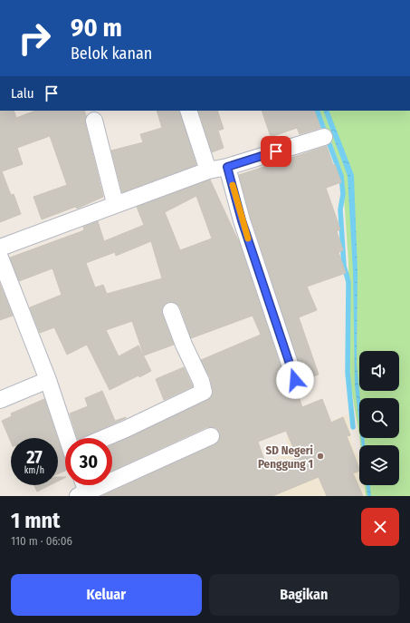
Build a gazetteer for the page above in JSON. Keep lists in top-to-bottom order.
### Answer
{
  "places": ["SD Negeri Penggung 1"],
  "page": {
    "turn": ["90 m", "Belok kanan"],
    "then": "Lalu",
    "speed": "27 km/h",
    "limit": "30",
    "heading": ["1 mnt", "110 m · 06:06"],
    "buttons": ["Keluar", "Bagikan"]
  }
}
